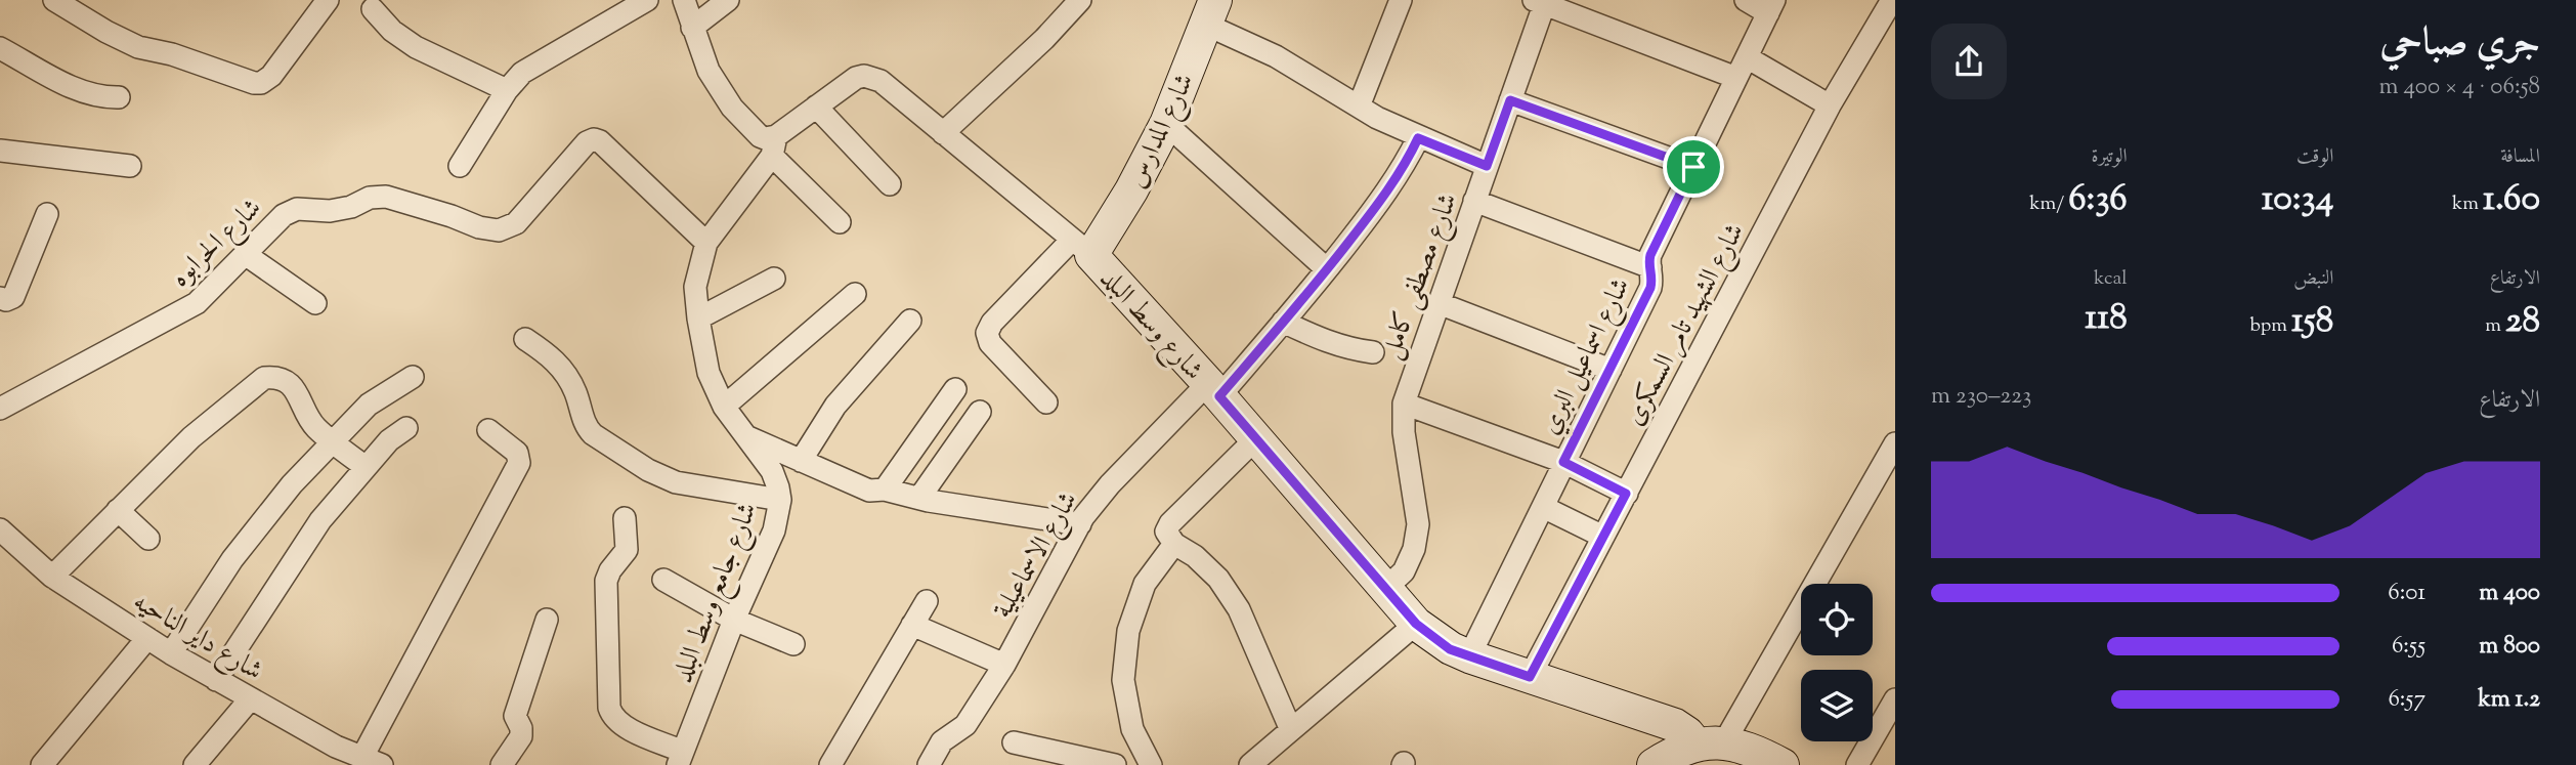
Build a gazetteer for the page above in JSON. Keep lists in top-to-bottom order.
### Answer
{
  "streets": {
    "street": [
      "شارع المدارس",
      "شارع الحرابوه",
      "شارع مصطفى كامل",
      "شارع وسط البلد",
      "شارع الشهيد تامر السمكرى",
      "شارع اسماعيل البري",
      "شارع الاسماعيلية",
      "شارع جامع وسط البلد",
      "شارع داير الناحيه"
    ]
  },
  "crossings": [
    ["شارع المدارس", "شارع وسط البلد"],
    ["شارع الحرابوه", "شارع جامع وسط البلد"],
    ["شارع مصطفى كامل", "شارع وسط البلد"],
    ["شارع وسط البلد", "شارع الشهيد تامر السمكرى"],
    ["شارع وسط البلد", "شارع اسماعيل البري"],
    ["شارع وسط البلد", "شارع الاسماعيلية"],
    ["شارع وسط البلد", "شارع جامع وسط البلد"]
  ],
  "page": {
    "heading": ["جري صباحي", "06:58 · 4 × 400 m"],
    "stats": [
      ["المسافة", "1.60 km"],
      ["الوقت", "10:34"],
      ["الوتيرة", "6:36 /km"],
      ["الارتفاع", "28 m"],
      ["النبض", "158 bpm"],
      ["kcal", "118"]
    ],
    "chart": ["الارتفاع", "223–230 m"],
    "list": [
      {
        "name": "400 m",
        "note": "6:01"
      },
      {
        "name": "800 m",
        "note": "6:55"
      },
      {
        "name": "1.2 km",
        "note": "6:57"
      }
    ]
  }
}
